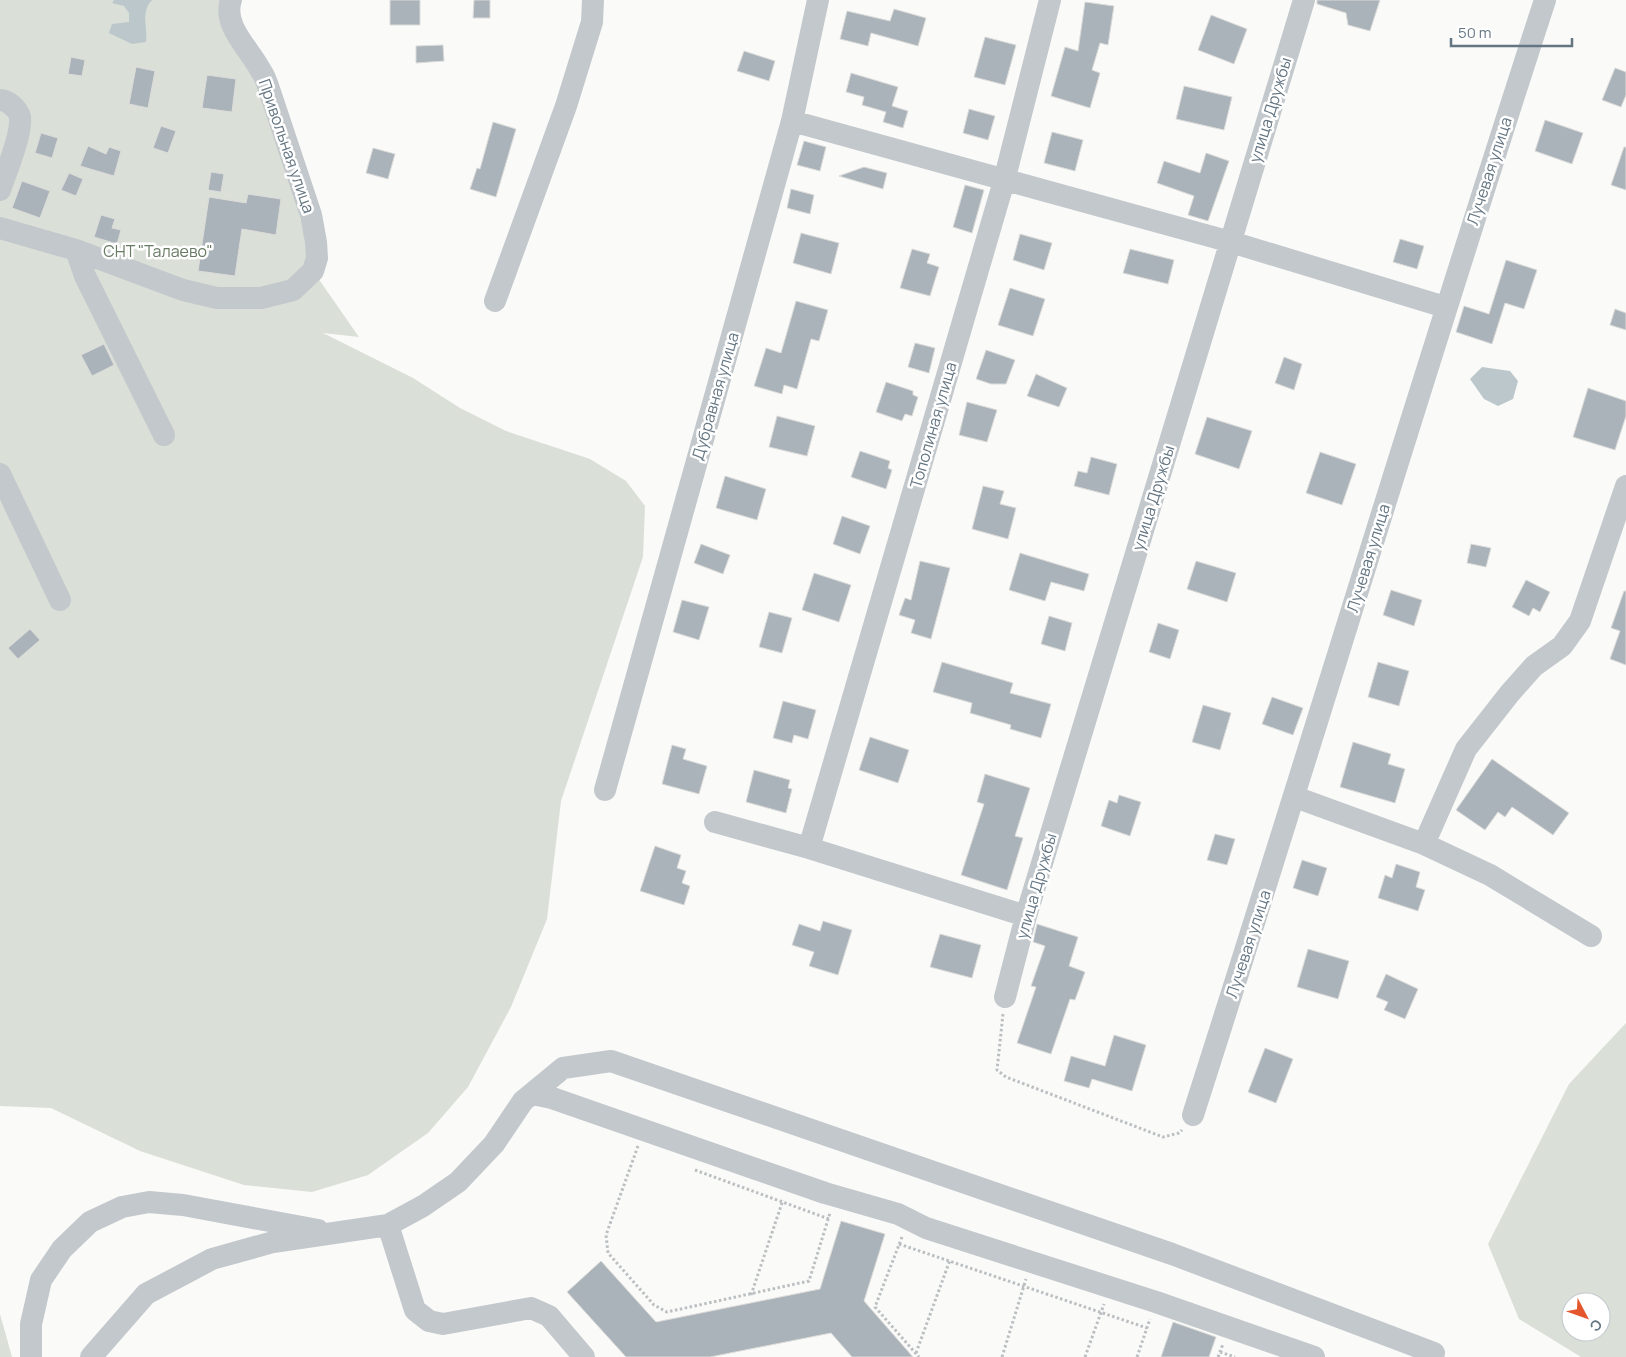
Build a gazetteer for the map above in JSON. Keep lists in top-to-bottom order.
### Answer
{
  "streets": {
    "street": [
      "улица Дружбы",
      "Привольная улица",
      "Лучевая улица",
      "Дубравная улица",
      "Тополиная улица"
    ]
  },
  "parks": ["СНТ \"Талаево\""],
  "scale_bar": "50 m",
  "north": "bottom right"
}
